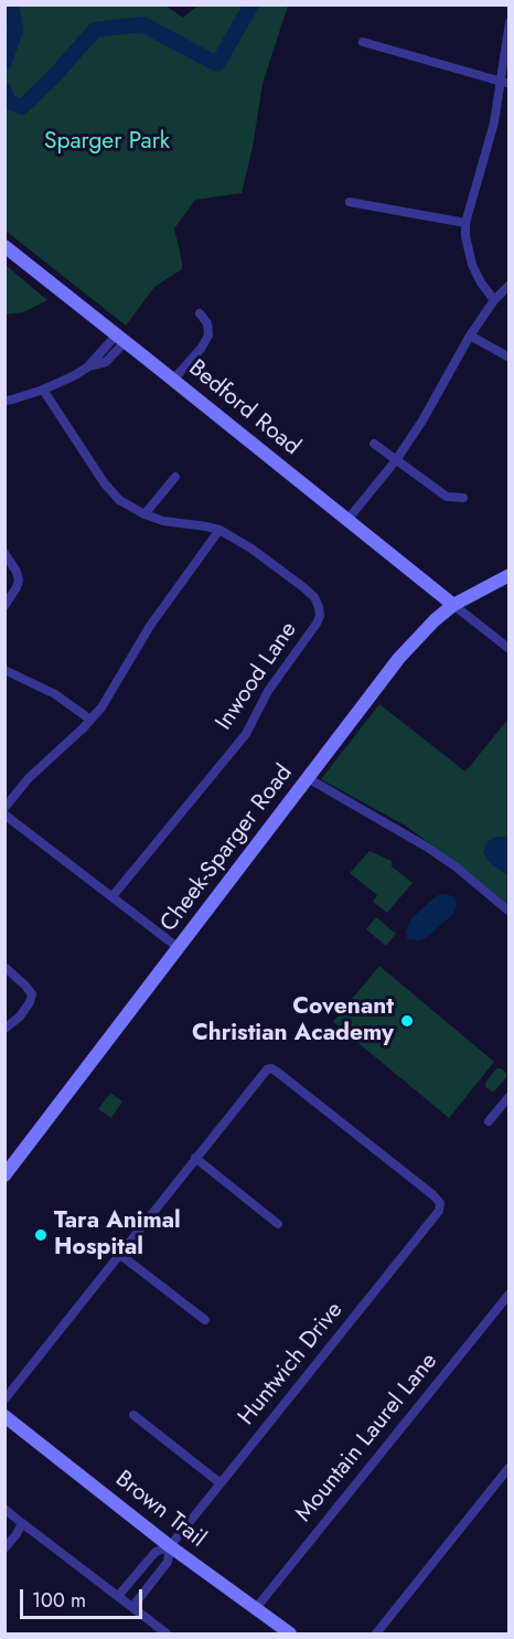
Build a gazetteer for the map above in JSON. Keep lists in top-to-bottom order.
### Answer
{
  "streets": {
    "street": [
      "Bedford Road",
      "Inwood Lane",
      "Cheek-Sparger Road",
      "Huntwich Drive",
      "Mountain Laurel Lane",
      "Brown Trail"
    ]
  },
  "crossings": [
    ["Bedford Road", "Cheek-Sparger Road"],
    ["Huntwich Drive", "Brown Trail"],
    ["Mountain Laurel Lane", "Brown Trail"]
  ],
  "parks": ["Sparger Park"],
  "places": ["Covenant Christian Academy", "Tara Animal Hospital"],
  "scale_bar": "100 m"
}
